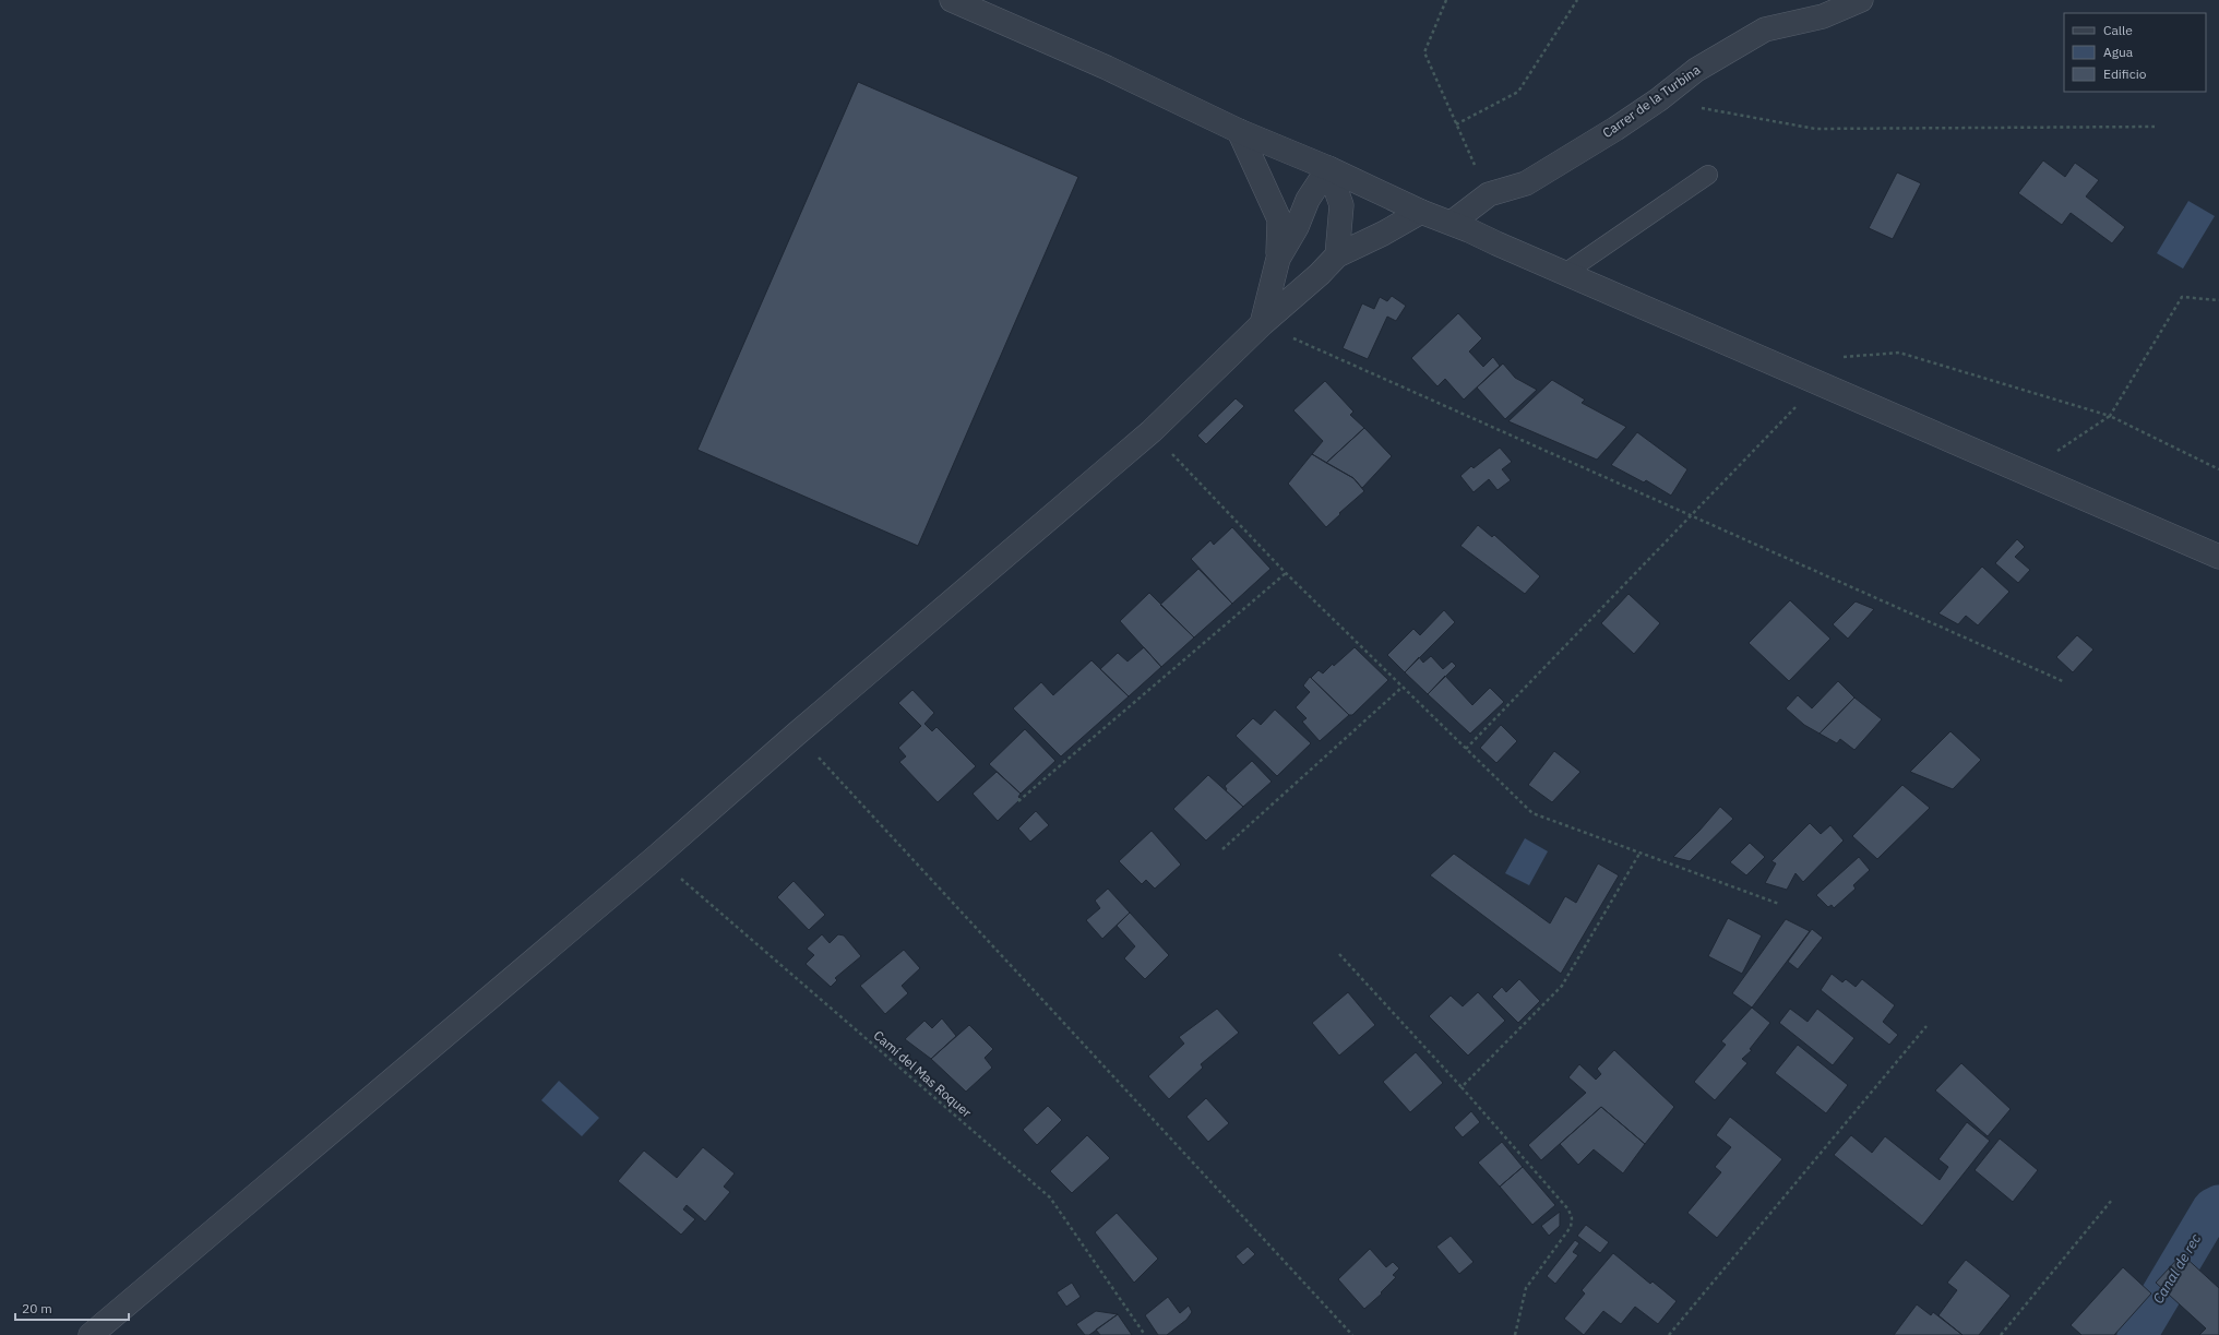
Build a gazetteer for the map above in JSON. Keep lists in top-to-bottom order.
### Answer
{
  "streets": {
    "street": ["Carrer de la Turbina"],
    "path": ["Camí del Mas Roquer"]
  },
  "water": ["Canal de rec"],
  "legend": ["Calle", "Agua", "Edificio"],
  "scale_bar": "20 m"
}
